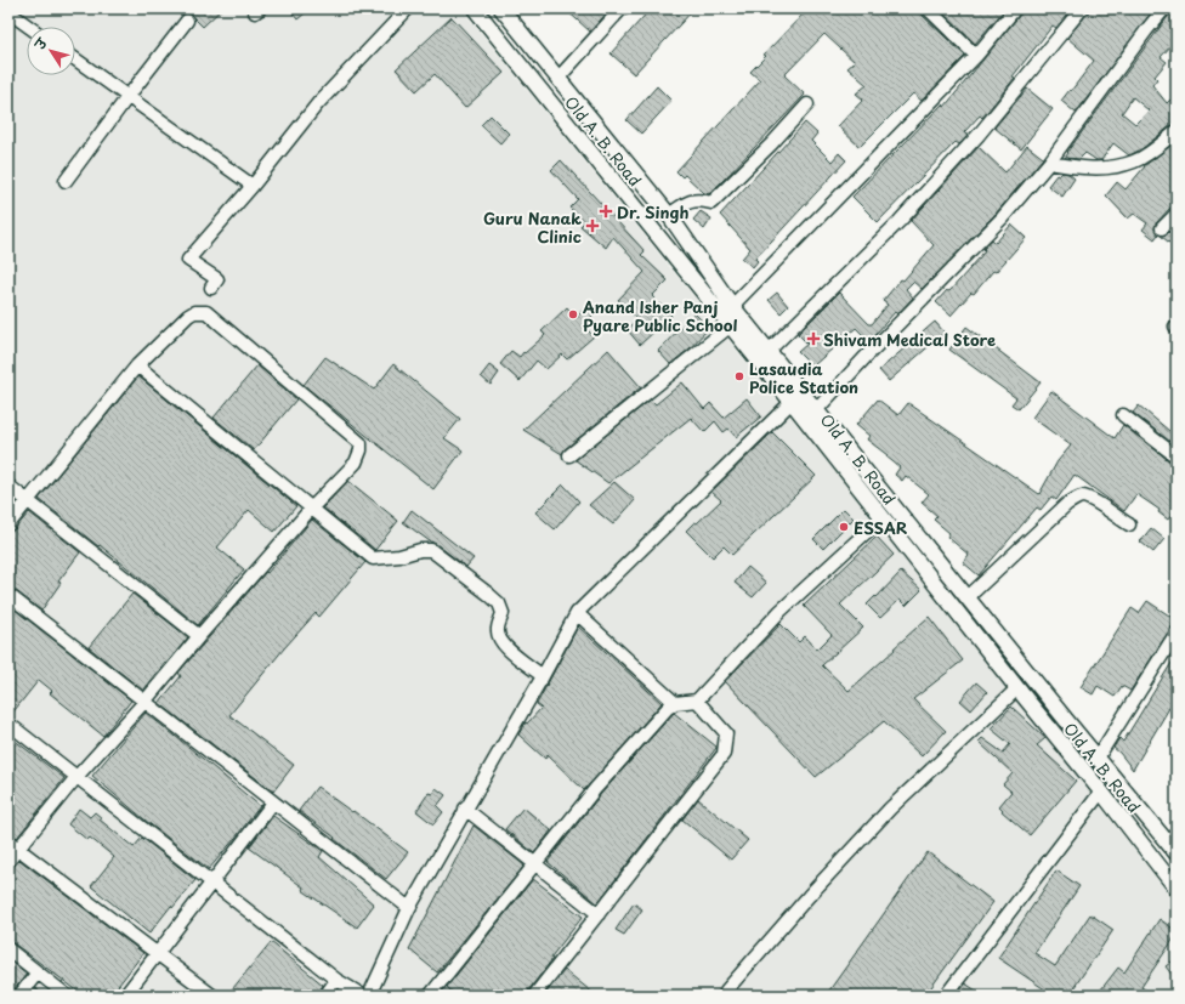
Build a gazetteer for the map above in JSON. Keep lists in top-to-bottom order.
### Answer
{
  "streets": {
    "main road": ["Old A. B. Road"]
  },
  "places": {
    "health": ["Dr. Singh", "Guru Nanak Clinic", "Shivam Medical Store"],
    "other": ["Anand Isher Panj Pyare Public School", "Lasaudia Police Station", "ESSAR"]
  },
  "north": "top left"
}
